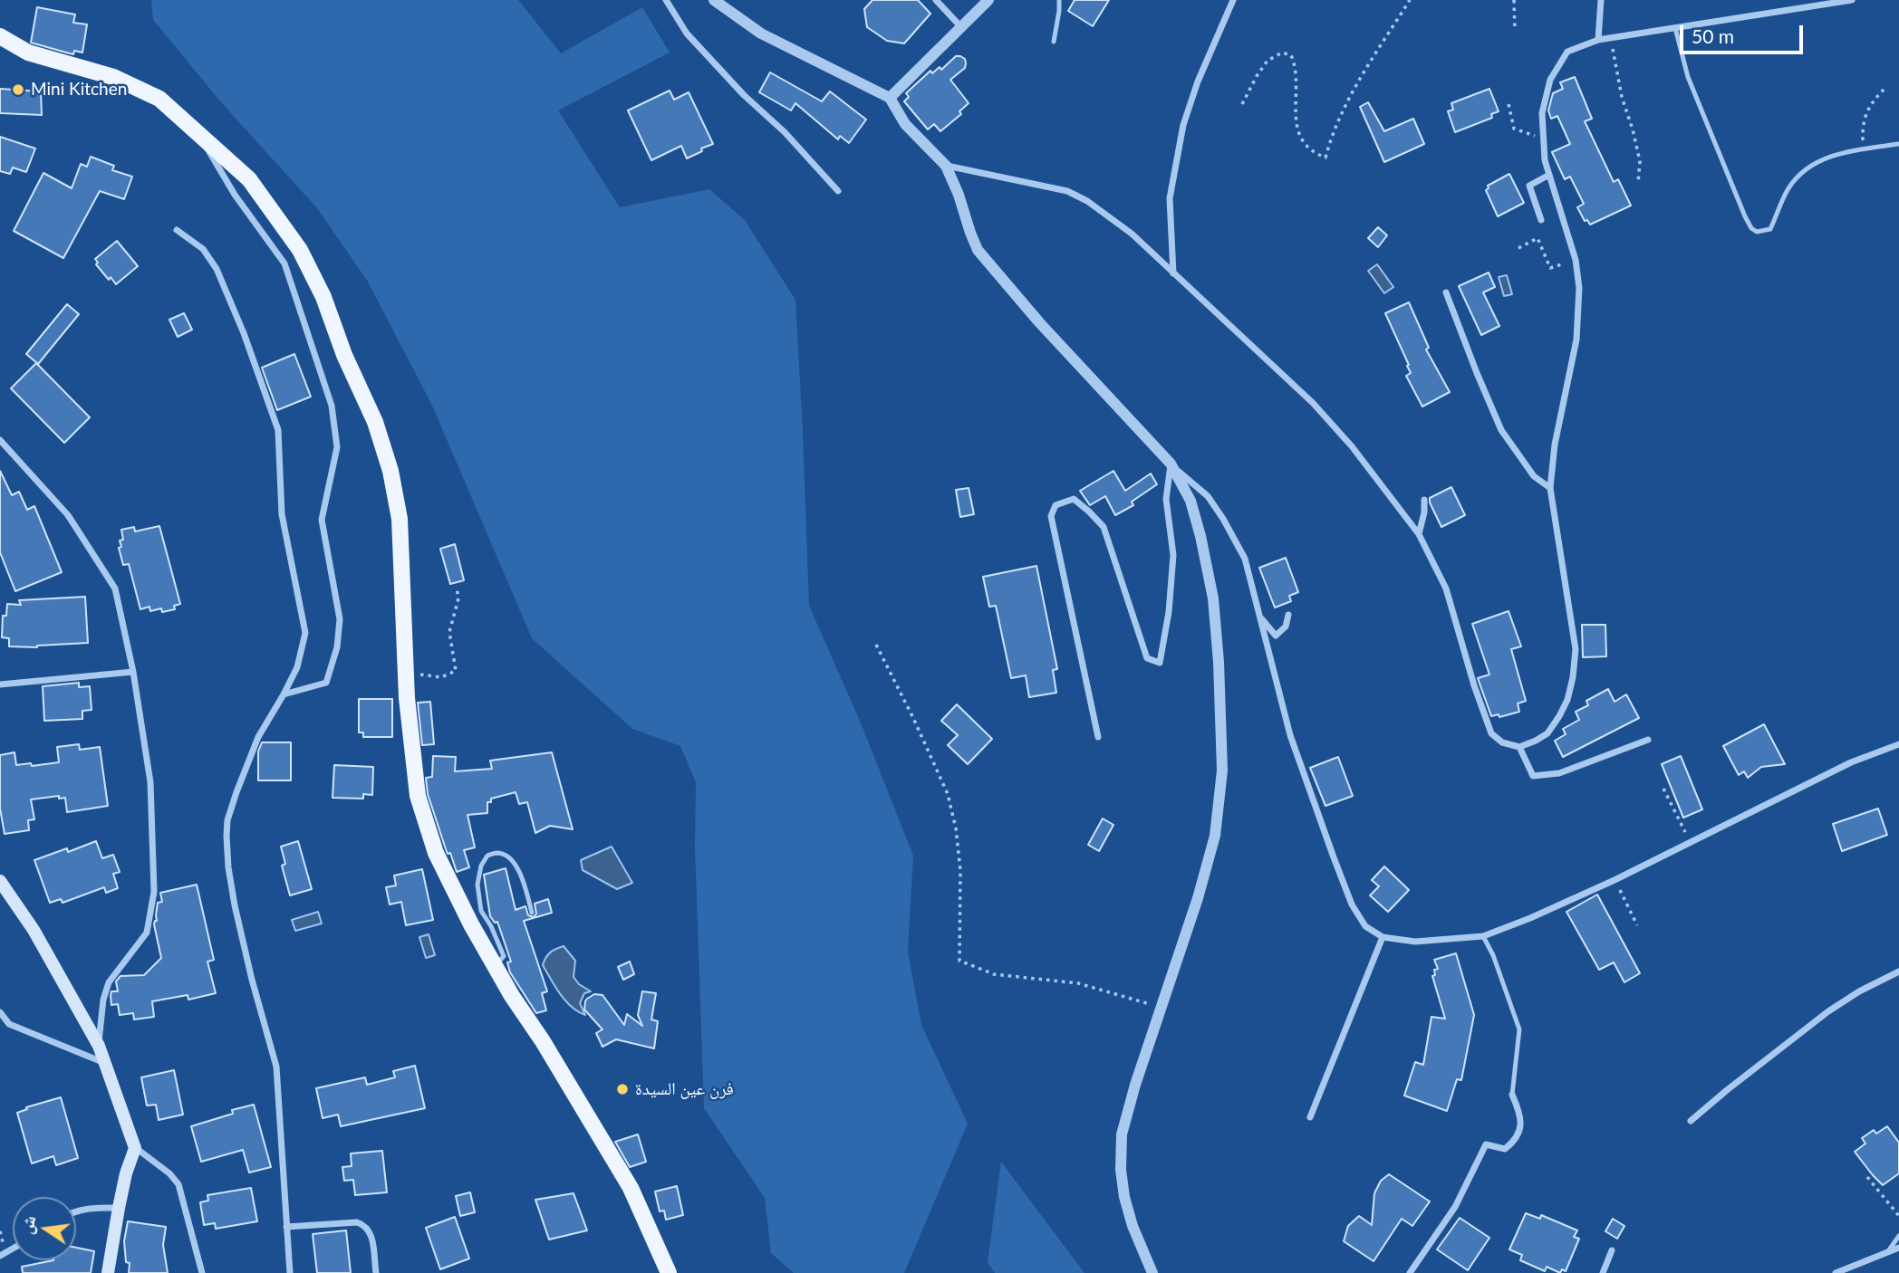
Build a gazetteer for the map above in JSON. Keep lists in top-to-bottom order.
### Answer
{
  "places": ["Mini Kitchen", "فرن عين السيدة"],
  "scale_bar": "50 m",
  "north": "left"
}
